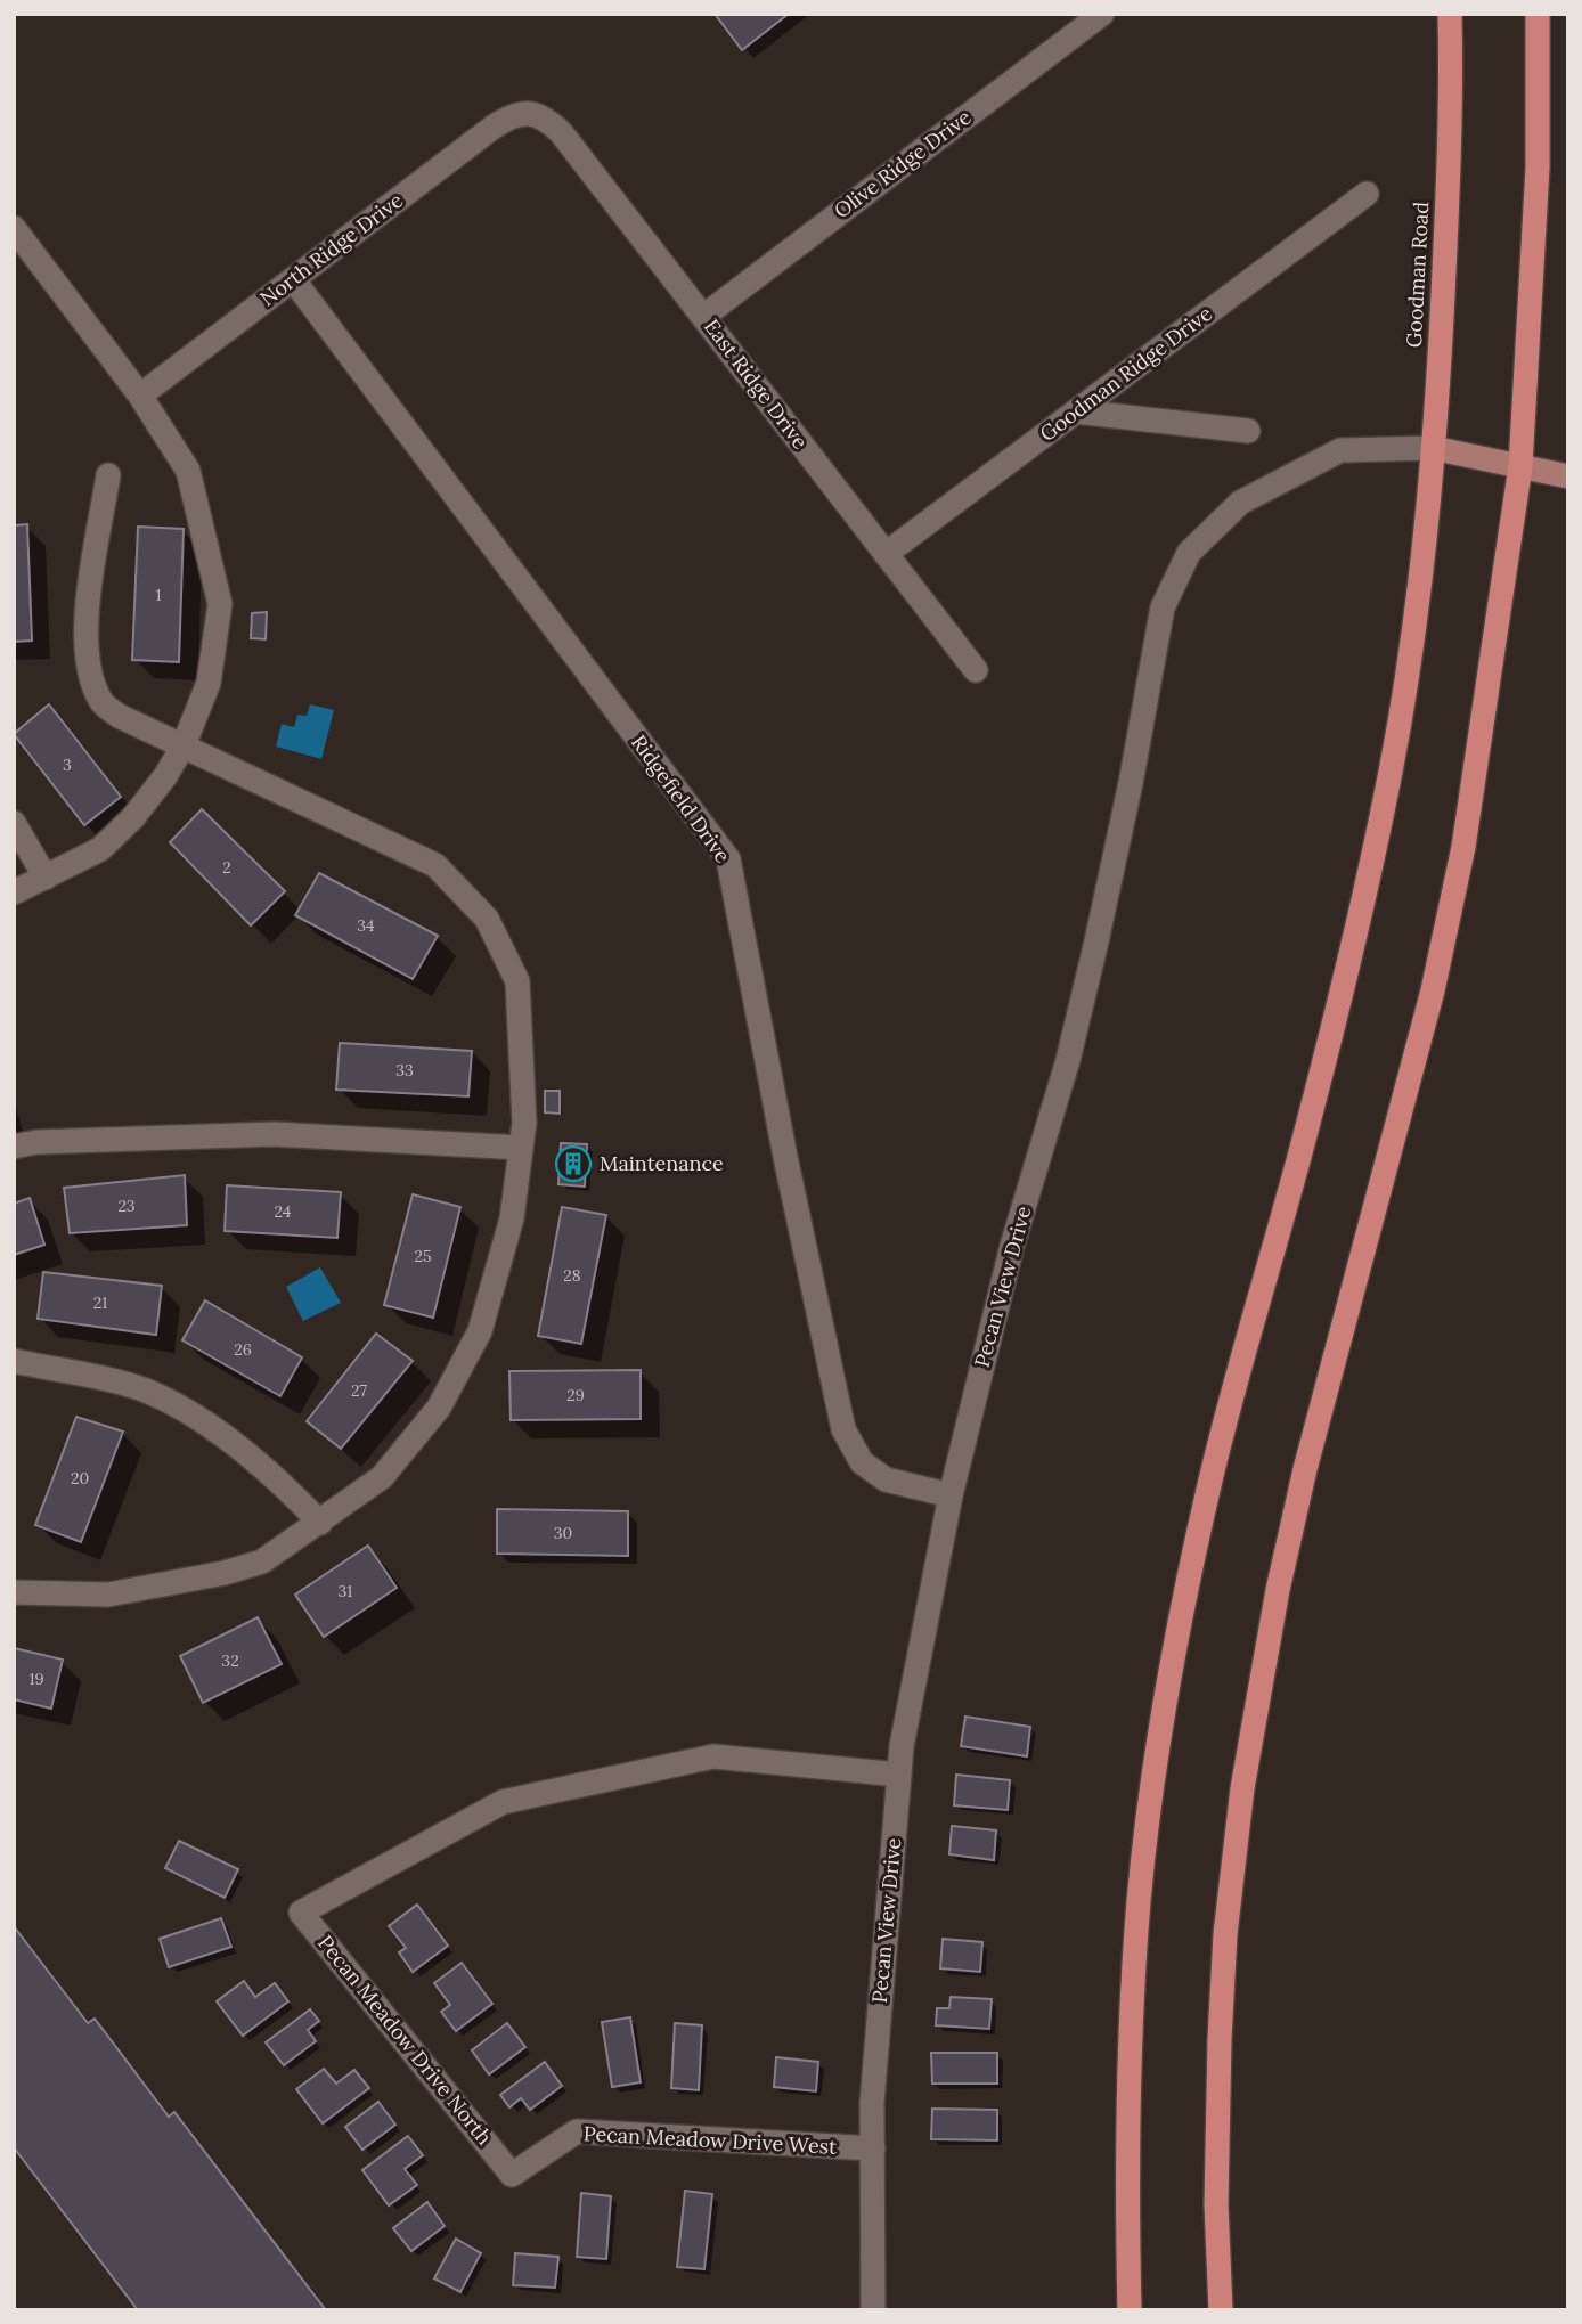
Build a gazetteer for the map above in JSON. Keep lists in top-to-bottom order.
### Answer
{
  "streets": {
    "highway": ["Goodman Road"],
    "street": [
      "Olive Ridge Drive",
      "North Ridge Drive",
      "Goodman Ridge Drive",
      "East Ridge Drive",
      "Ridgefield Drive",
      "Pecan View Drive",
      "Pecan Meadow Drive North",
      "Pecan Meadow Drive West"
    ]
  },
  "crossings": [
    ["Olive Ridge Drive", "East Ridge Drive"],
    ["North Ridge Drive", "East Ridge Drive"],
    ["North Ridge Drive", "Ridgefield Drive"],
    ["Goodman Road", "Pecan View Drive"],
    ["Goodman Ridge Drive", "East Ridge Drive"],
    ["Ridgefield Drive", "Pecan View Drive"],
    ["Pecan View Drive", "Pecan Meadow Drive North"],
    ["Pecan View Drive", "Pecan Meadow Drive West"],
    ["Pecan Meadow Drive North", "Pecan Meadow Drive West"]
  ],
  "places": {
    "building": ["Maintenance"]
  },
  "house_numbers": [
    "1",
    "3",
    "2",
    "34",
    "33",
    "23",
    "24",
    "25",
    "28",
    "21",
    "26",
    "27",
    "29",
    "20",
    "30",
    "31",
    "32",
    "19"
  ]
}
